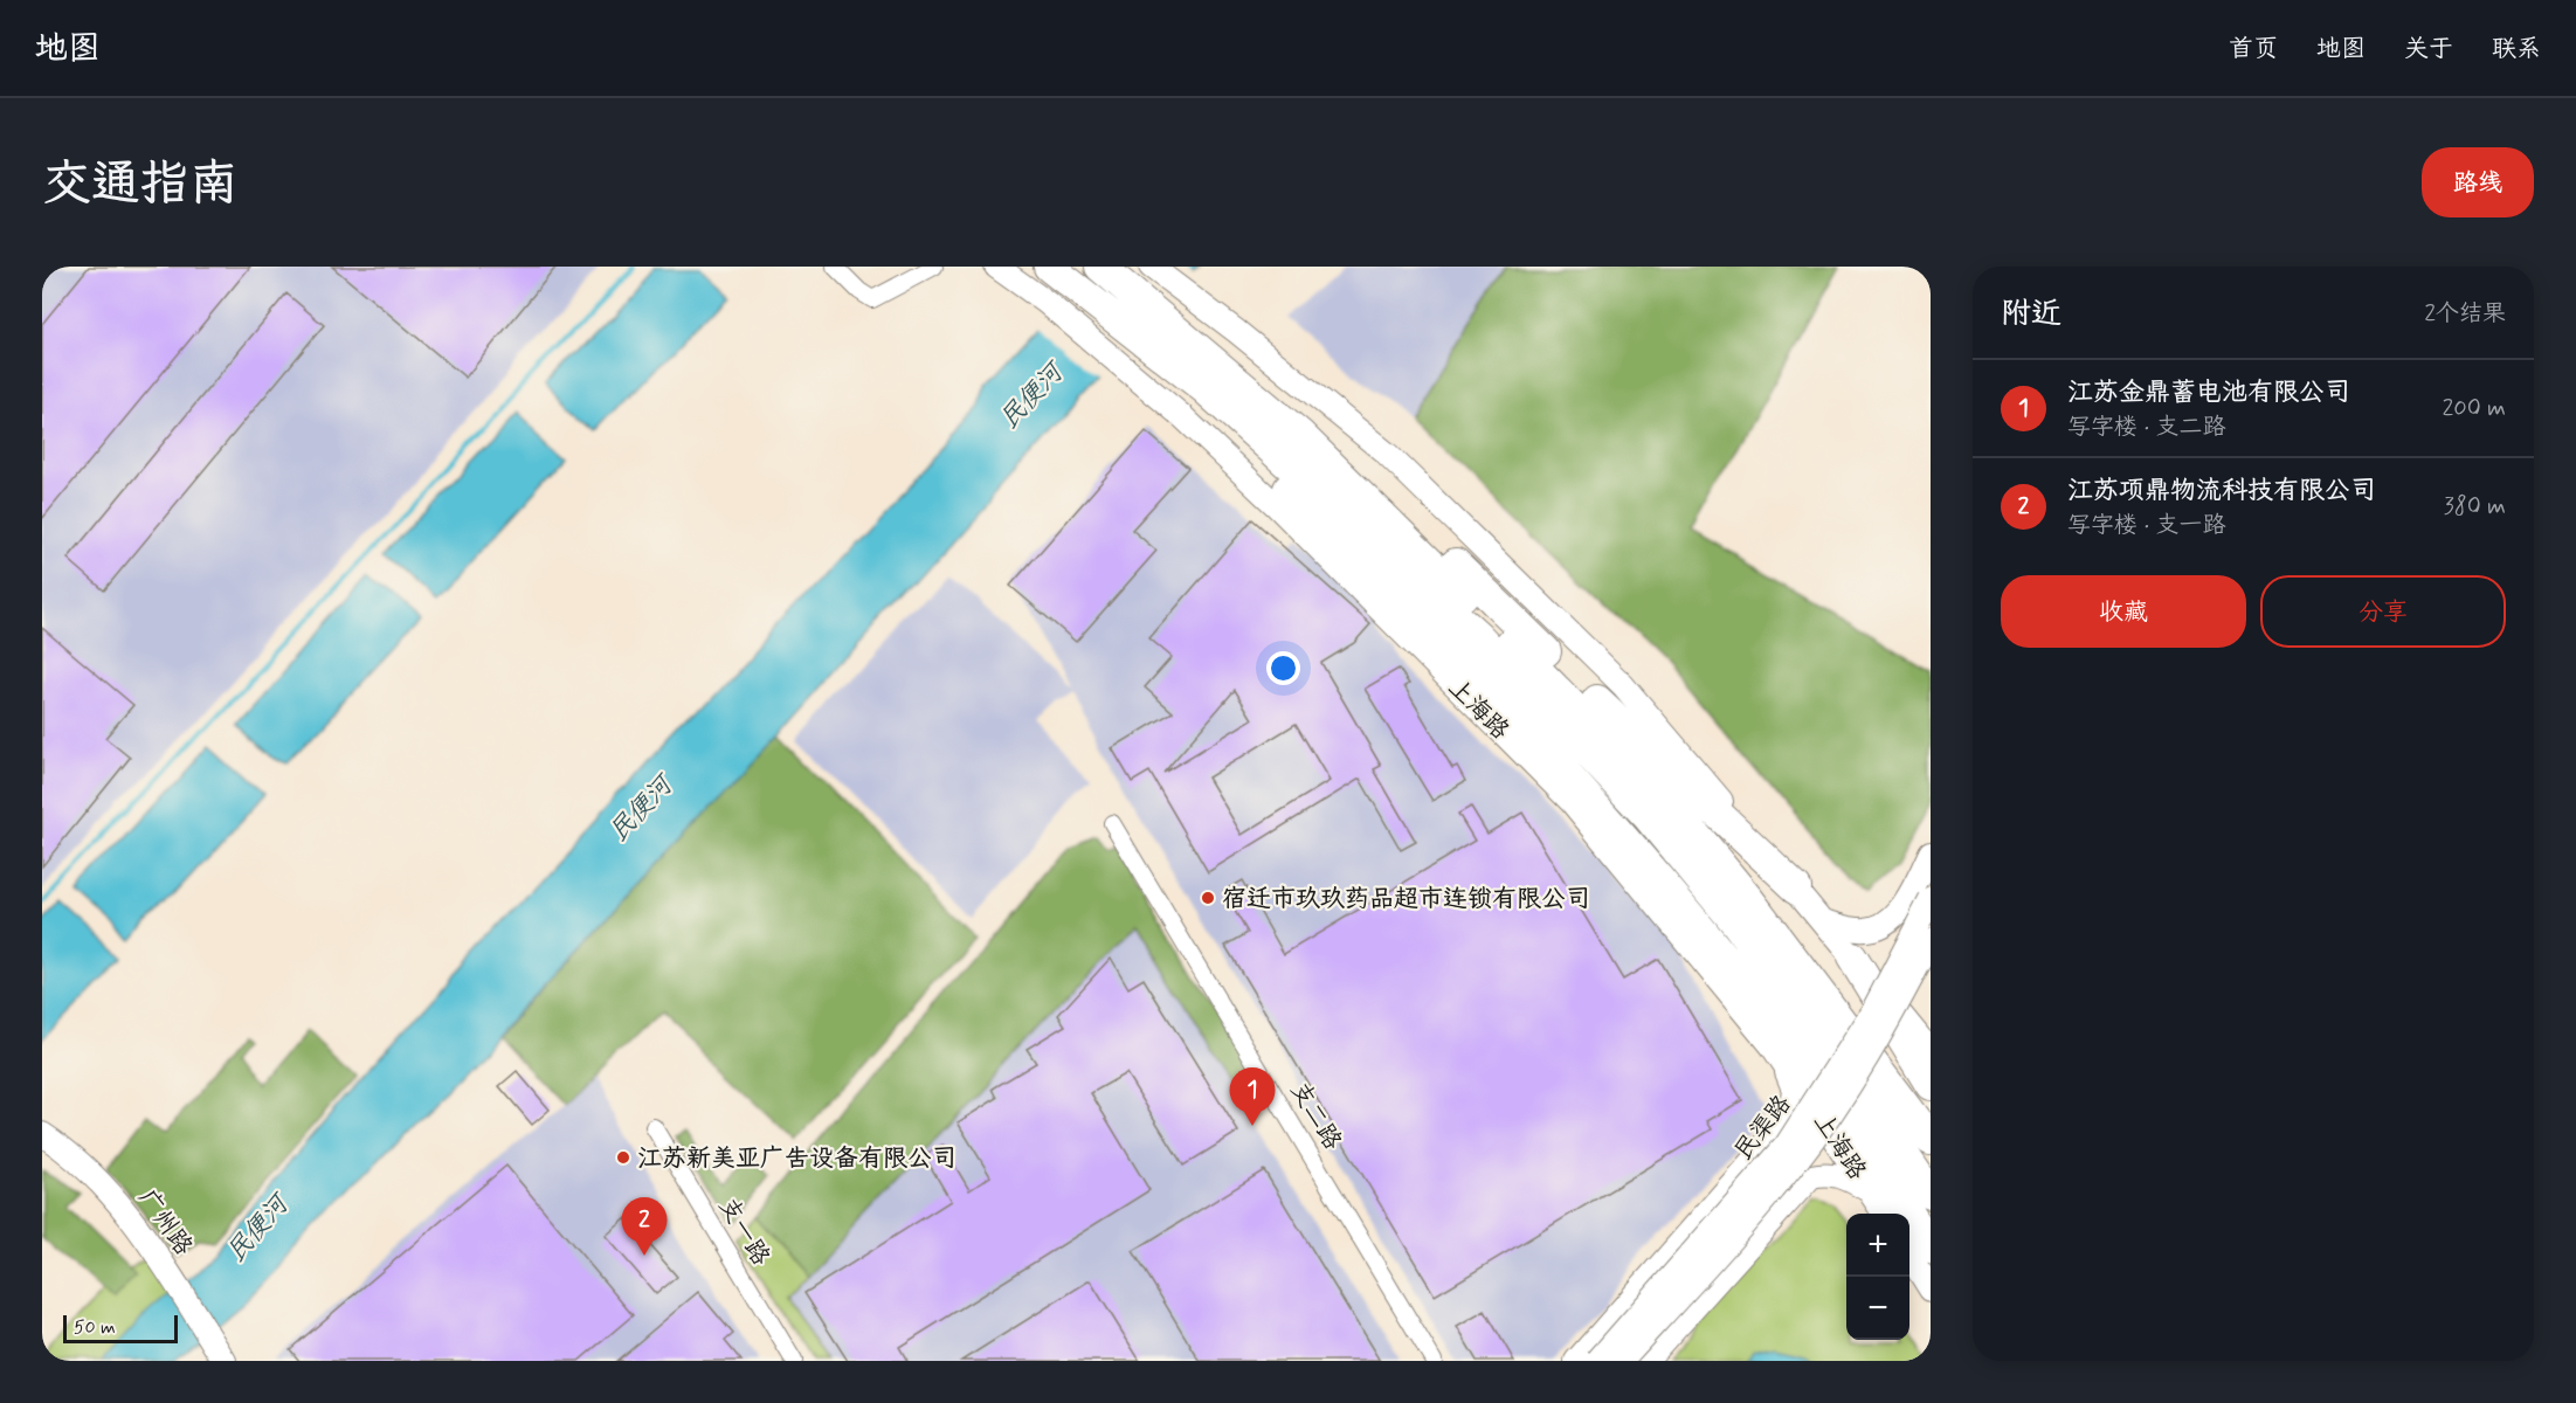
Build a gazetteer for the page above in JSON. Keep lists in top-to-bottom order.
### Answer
{
  "streets": {
    "highway": ["上海路"],
    "main road": ["民渠路", "广州路"],
    "street": ["支二路", "支一路"]
  },
  "water": ["民便河"],
  "places": ["宿迁市玖玖药品超市连锁有限公司", "江苏新美亚广告设备有限公司"],
  "scale_bar": "50 m",
  "page": {
    "header": "地图",
    "nav": [
      "首页",
      "地图",
      "关于",
      "联系"
    ],
    "buttons": [
      "路线",
      ["收藏", "分享"]
    ],
    "title": "交通指南",
    "heading": ["附近", "2个结果"],
    "list": [
      {
        "mark": "1",
        "name": "江苏金鼎蓄电池有限公司",
        "note": "写字楼 · 支二路",
        "value": "200 m"
      },
      {
        "mark": "2",
        "name": "江苏项鼎物流科技有限公司",
        "note": "写字楼 · 支一路",
        "value": "380 m"
      }
    ],
    "pins": ["1", "2"],
    "map_buttons": ["+", "−"],
    "scale": "50 m"
  }
}
